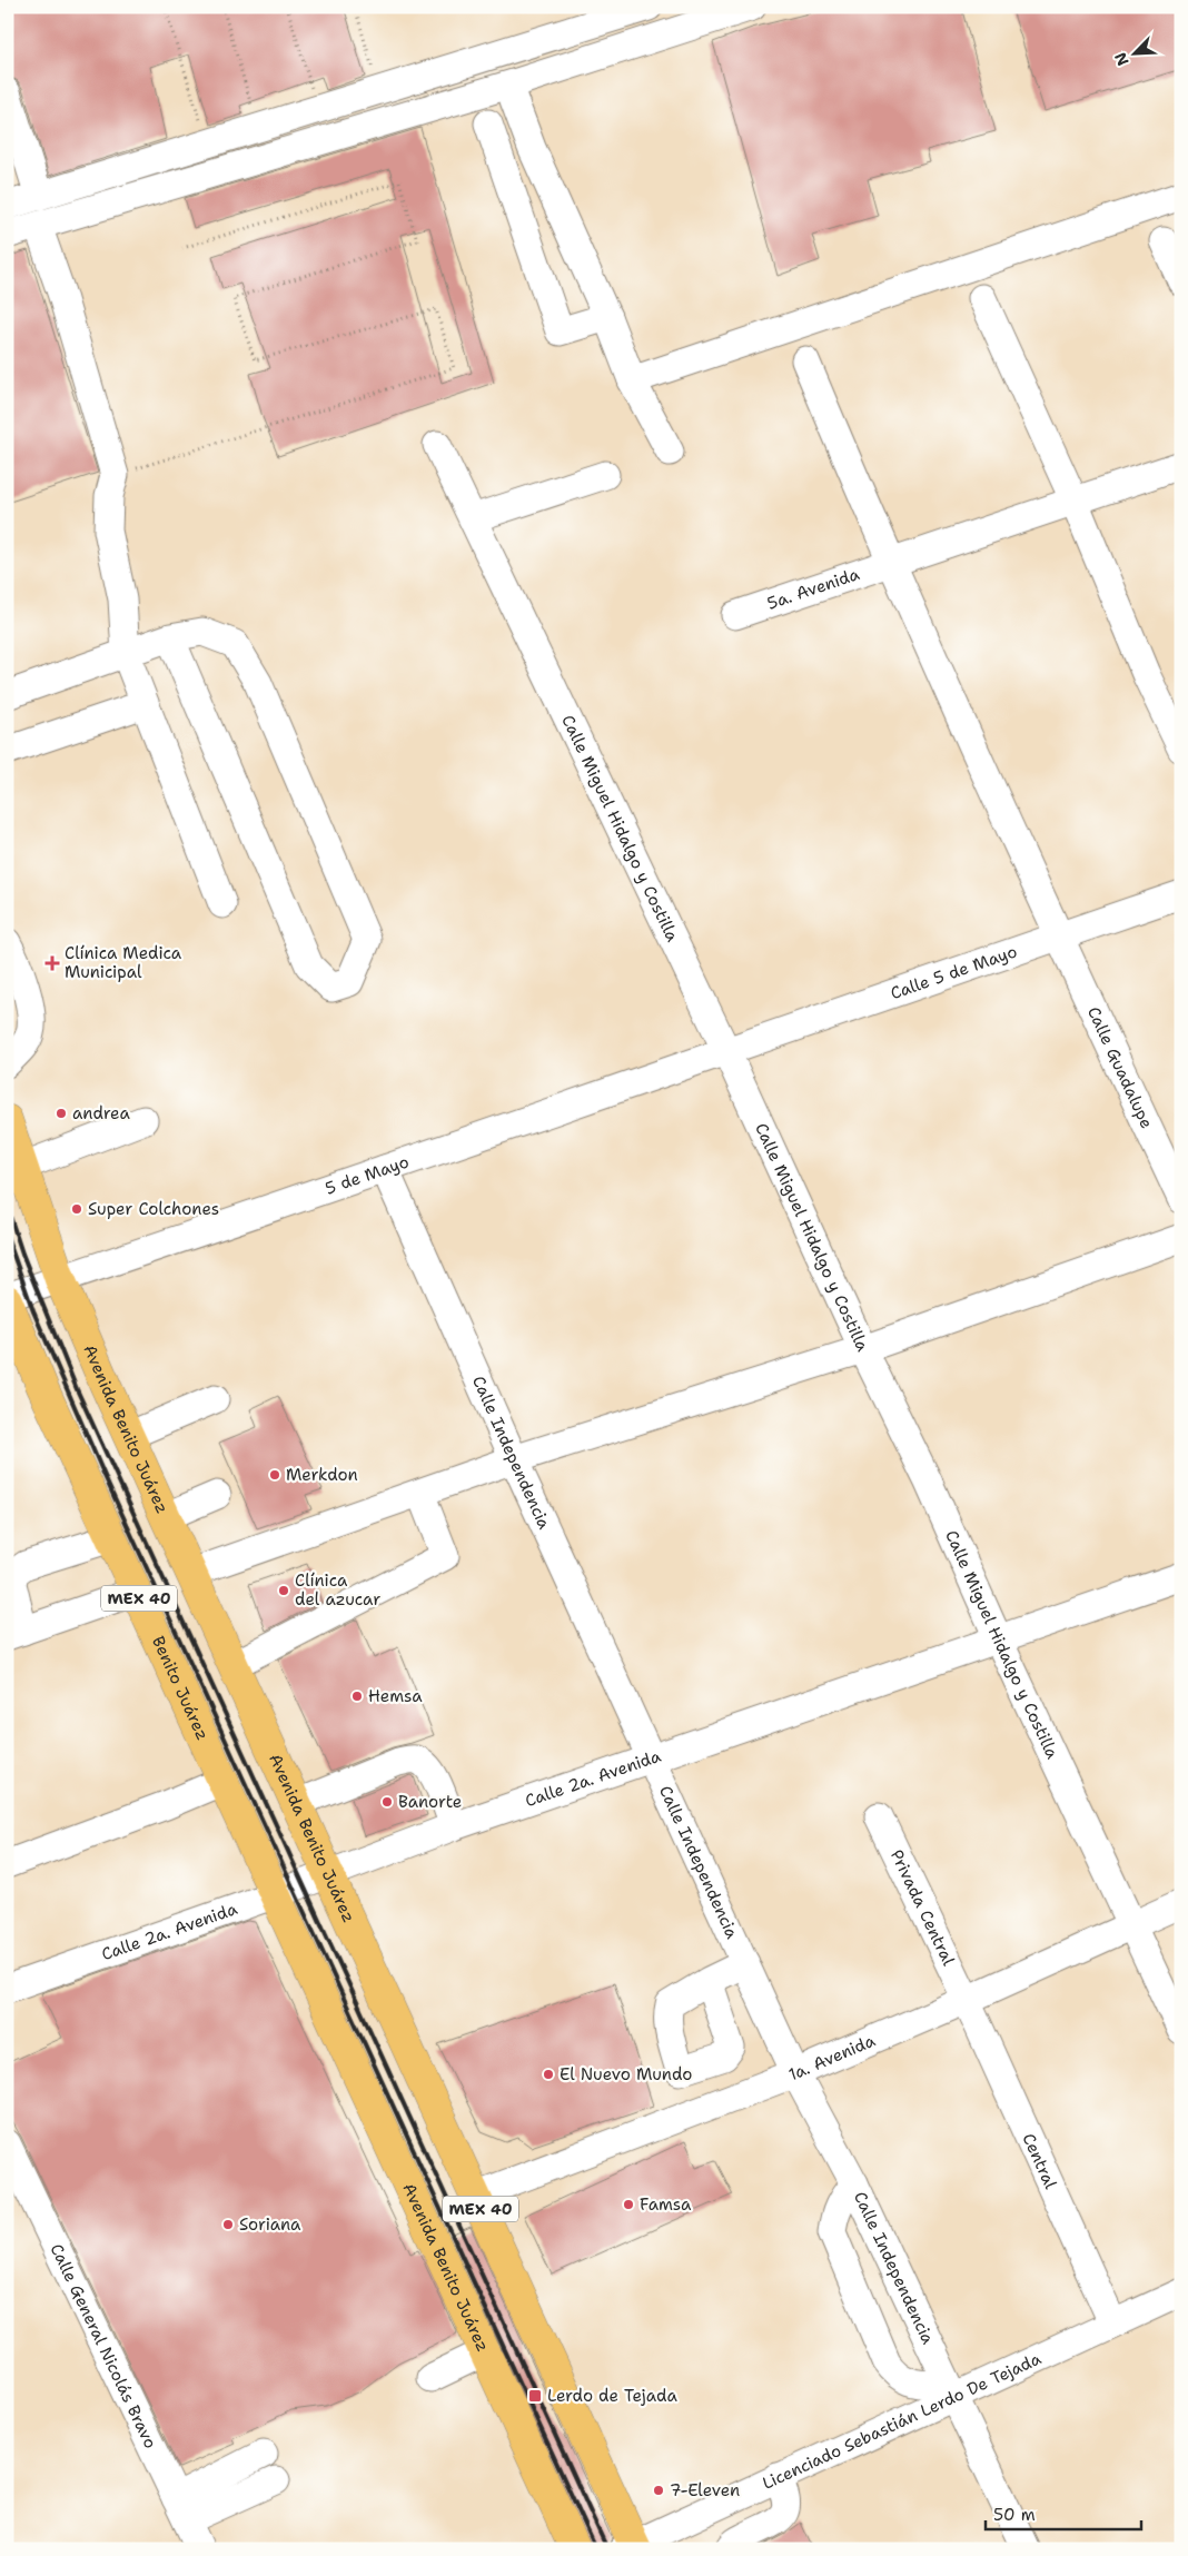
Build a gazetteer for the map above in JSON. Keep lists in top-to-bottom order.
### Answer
{
  "streets": {
    "main road": ["Avenida Benito Juárez", "MEX 40", "Benito Juárez"],
    "street": [
      "5a. Avenida",
      "Calle Miguel Hidalgo y Costilla",
      "Calle 5 de Mayo",
      "Calle Guadalupe",
      "5 de Mayo",
      "Calle Independencia",
      "Calle 2a. Avenida",
      "Privada Central",
      "1a. Avenida",
      "Central",
      "Calle General Nicolás Bravo",
      "Licenciado Sebastián Lerdo De Tejada"
    ]
  },
  "crossings": [
    ["5a. Avenida", "Calle Guadalupe"],
    ["Calle Miguel Hidalgo y Costilla", "Calle 5 de Mayo"],
    ["Calle Miguel Hidalgo y Costilla", "5 de Mayo"],
    ["Calle Miguel Hidalgo y Costilla", "Calle 2a. Avenida"],
    ["Calle Miguel Hidalgo y Costilla", "1a. Avenida"],
    ["Calle 5 de Mayo", "Calle Guadalupe"],
    ["Calle 5 de Mayo", "5 de Mayo"],
    ["5 de Mayo", "Avenida Benito Juárez"],
    ["5 de Mayo", "Calle Independencia"],
    ["5 de Mayo", "Benito Juárez"],
    ["Avenida Benito Juárez", "Benito Juárez"],
    ["Avenida Benito Juárez", "Calle 2a. Avenida"],
    ["Avenida Benito Juárez", "1a. Avenida"],
    ["Avenida Benito Juárez", "Licenciado Sebastián Lerdo De Tejada"],
    ["Calle Independencia", "Calle 2a. Avenida"],
    ["Calle Independencia", "1a. Avenida"],
    ["Calle Independencia", "Licenciado Sebastián Lerdo De Tejada"],
    ["Benito Juárez", "Calle 2a. Avenida"],
    ["Privada Central", "1a. Avenida"],
    ["Privada Central", "Central"],
    ["1a. Avenida", "Central"],
    ["Central", "Licenciado Sebastián Lerdo De Tejada"]
  ],
  "places": {
    "health": ["Clínica Medica Municipal"],
    "other": [
      "andrea",
      "Super Colchones",
      "Merkdon",
      "Clínica del azucar",
      "Hemsa",
      "Banorte",
      "El Nuevo Mundo",
      "Famsa",
      "Soriana",
      "7-Eleven"
    ],
    "transit": ["Lerdo de Tejada"]
  },
  "scale_bar": "50 m",
  "north": "bottom left"
}
